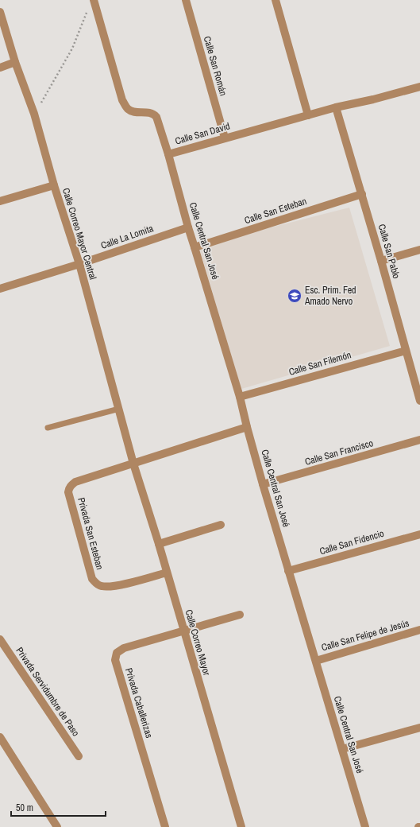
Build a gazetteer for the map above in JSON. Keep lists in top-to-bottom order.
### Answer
{
  "streets": {
    "street": [
      "Calle San Román",
      "Calle San David",
      "Calle San Esteban",
      "Calle Correo Mayor Central",
      "Calle La Lomita",
      "Calle Central San José",
      "Calle San Pablo",
      "Calle San Filemón",
      "Calle San Francisco",
      "Privada San Esteban",
      "Calle San Fidencio",
      "Calle San Felipe de Jesús",
      "Calle Correo Mayor",
      "Privada Servidumbre de Paso",
      "Privada Caballerizas"
    ]
  },
  "crossings": [
    ["Calle San Román", "Calle San David"],
    ["Calle San David", "Calle Central San José"],
    ["Calle San David", "Calle San Pablo"],
    ["Calle San Esteban", "Calle Central San José"],
    ["Calle San Esteban", "Calle San Pablo"],
    ["Calle Correo Mayor Central", "Calle La Lomita"],
    ["Calle Correo Mayor Central", "Privada San Esteban"],
    ["Calle Correo Mayor Central", "Calle Correo Mayor"],
    ["Calle La Lomita", "Calle Central San José"],
    ["Calle Central San José", "Calle San Filemón"],
    ["Calle Central San José", "Calle San Francisco"],
    ["Calle Central San José", "Calle San Fidencio"],
    ["Calle Central San José", "Calle San Felipe de Jesús"],
    ["Calle San Pablo", "Calle San Filemón"],
    ["Privada San Esteban", "Calle Correo Mayor"],
    ["Calle Correo Mayor", "Privada Caballerizas"]
  ],
  "places": {
    "school or university": ["Esc. Prim. Fed Amado Nervo"]
  },
  "scale_bar": "50 m"
}
